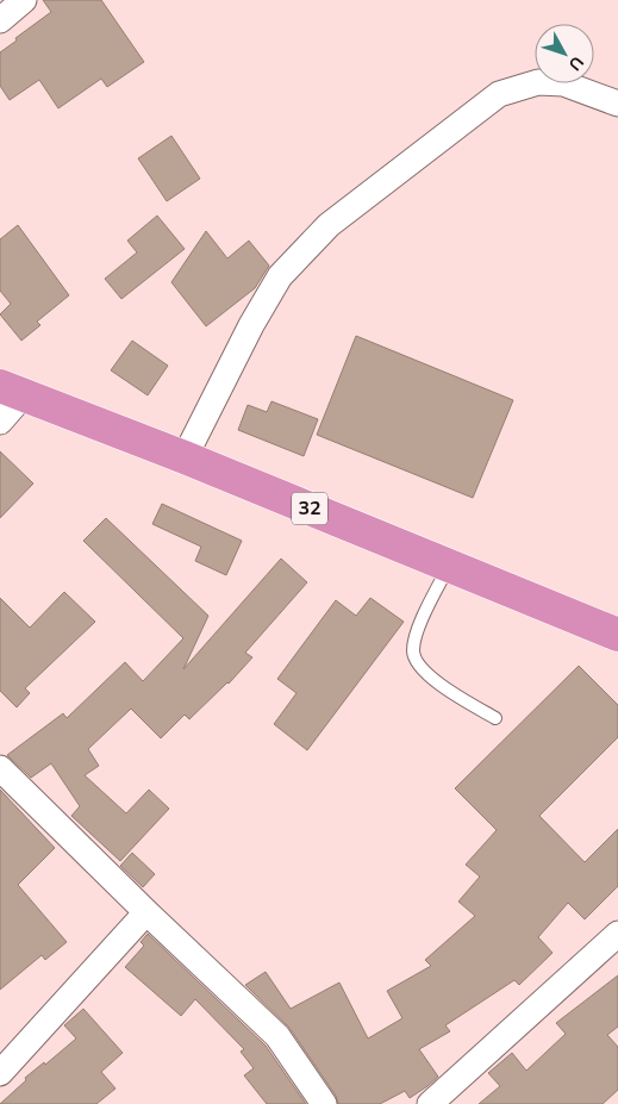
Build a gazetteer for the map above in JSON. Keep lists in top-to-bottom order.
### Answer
{
  "streets": {
    "highway": ["32"]
  },
  "north": "bottom right"
}
